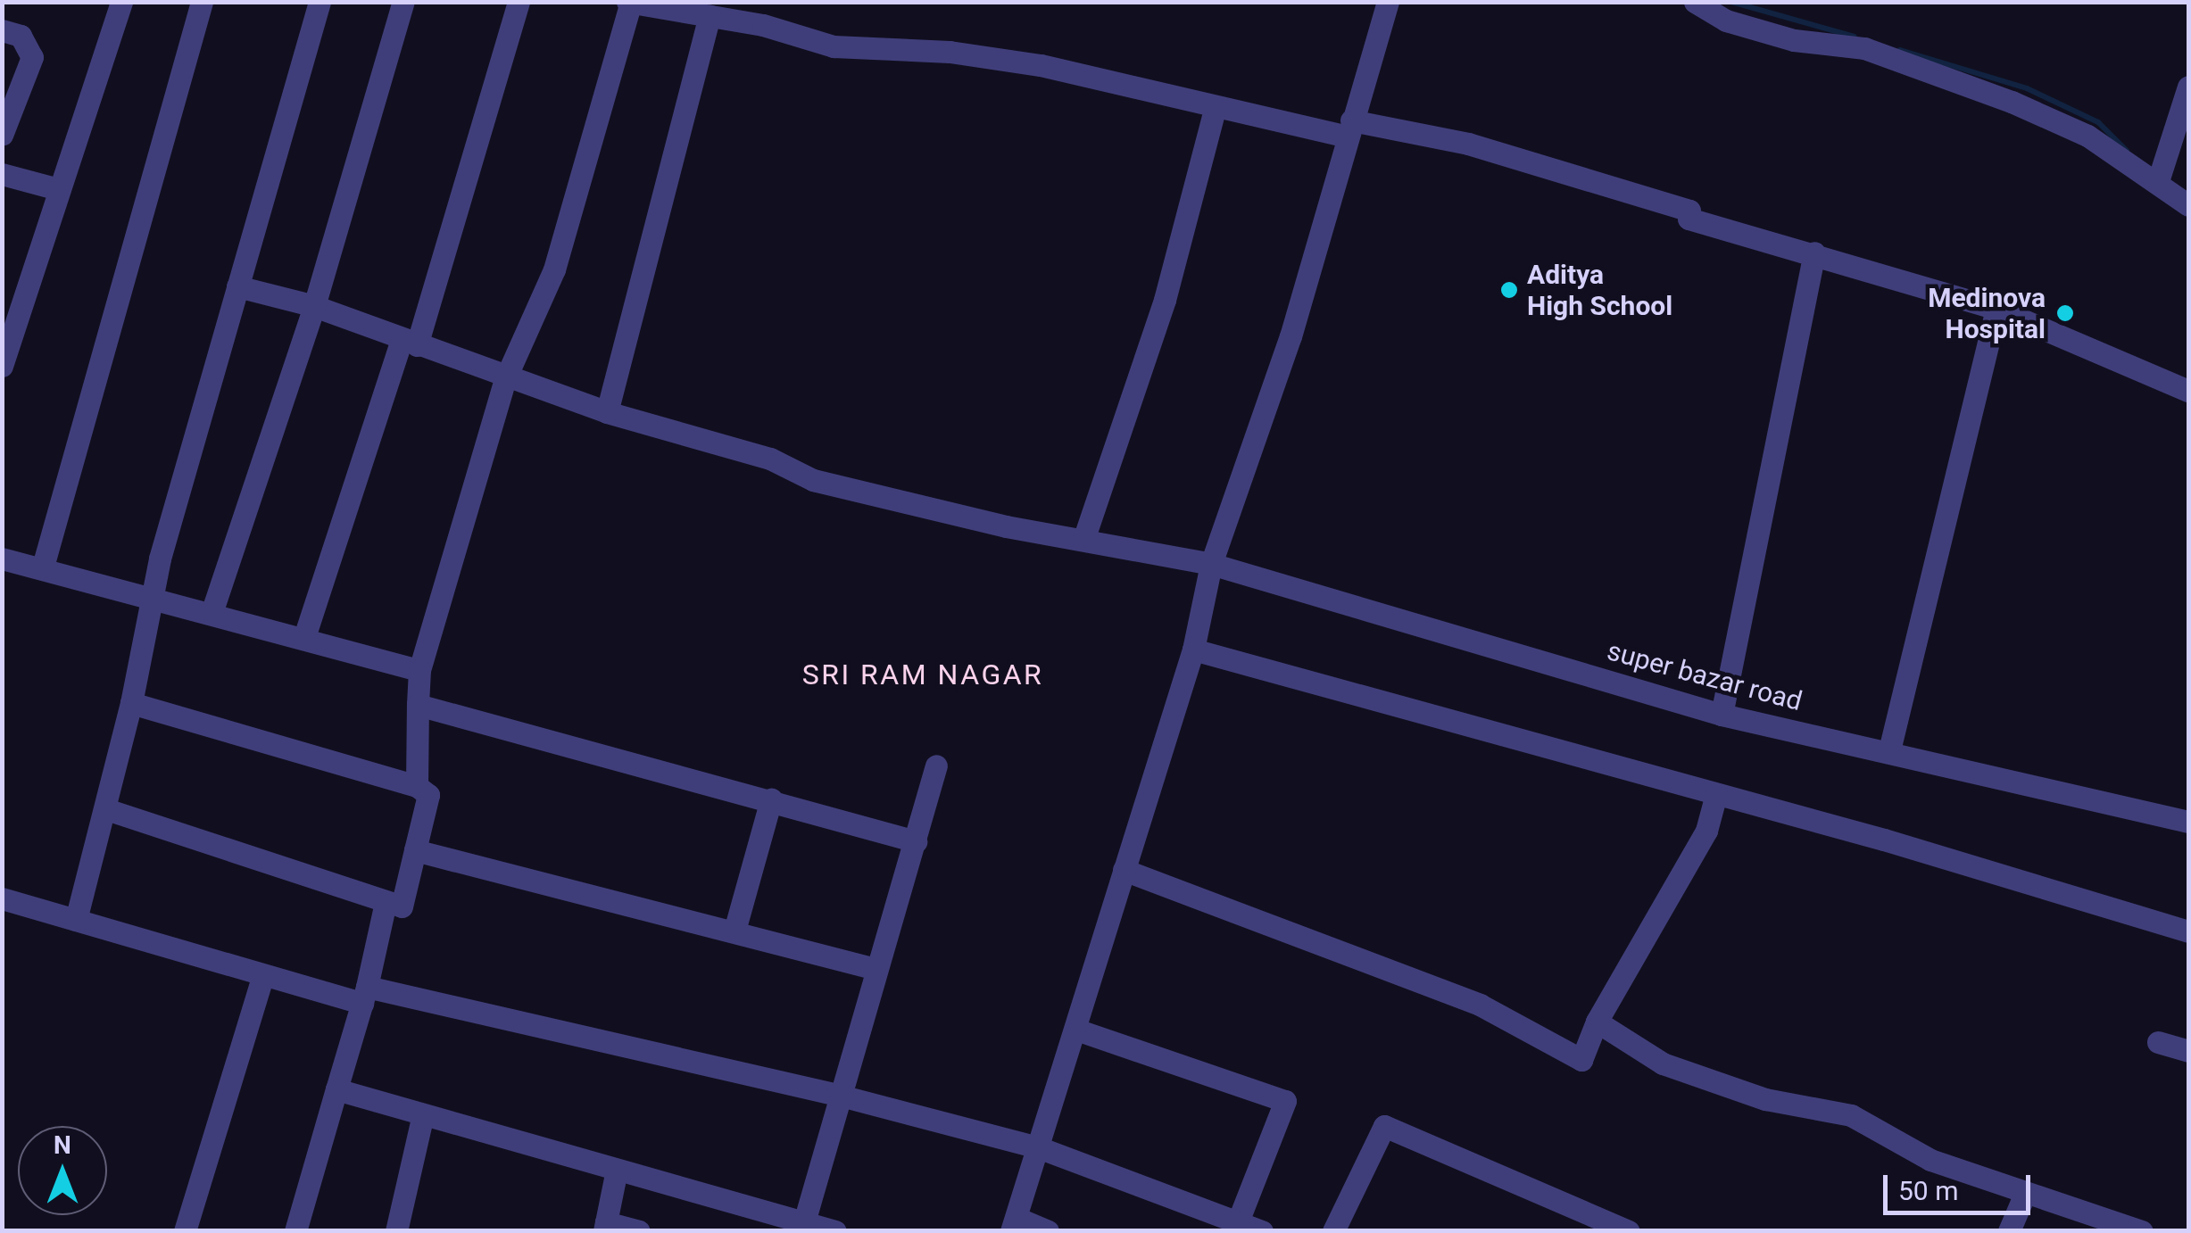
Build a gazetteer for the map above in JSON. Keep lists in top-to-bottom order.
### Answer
{
  "streets": {
    "street": ["super bazar road"]
  },
  "districts": ["SRI RAM NAGAR"],
  "places": ["Aditya High School", "Medinova Hospital"],
  "scale_bar": "50 m",
  "north": "top"
}
